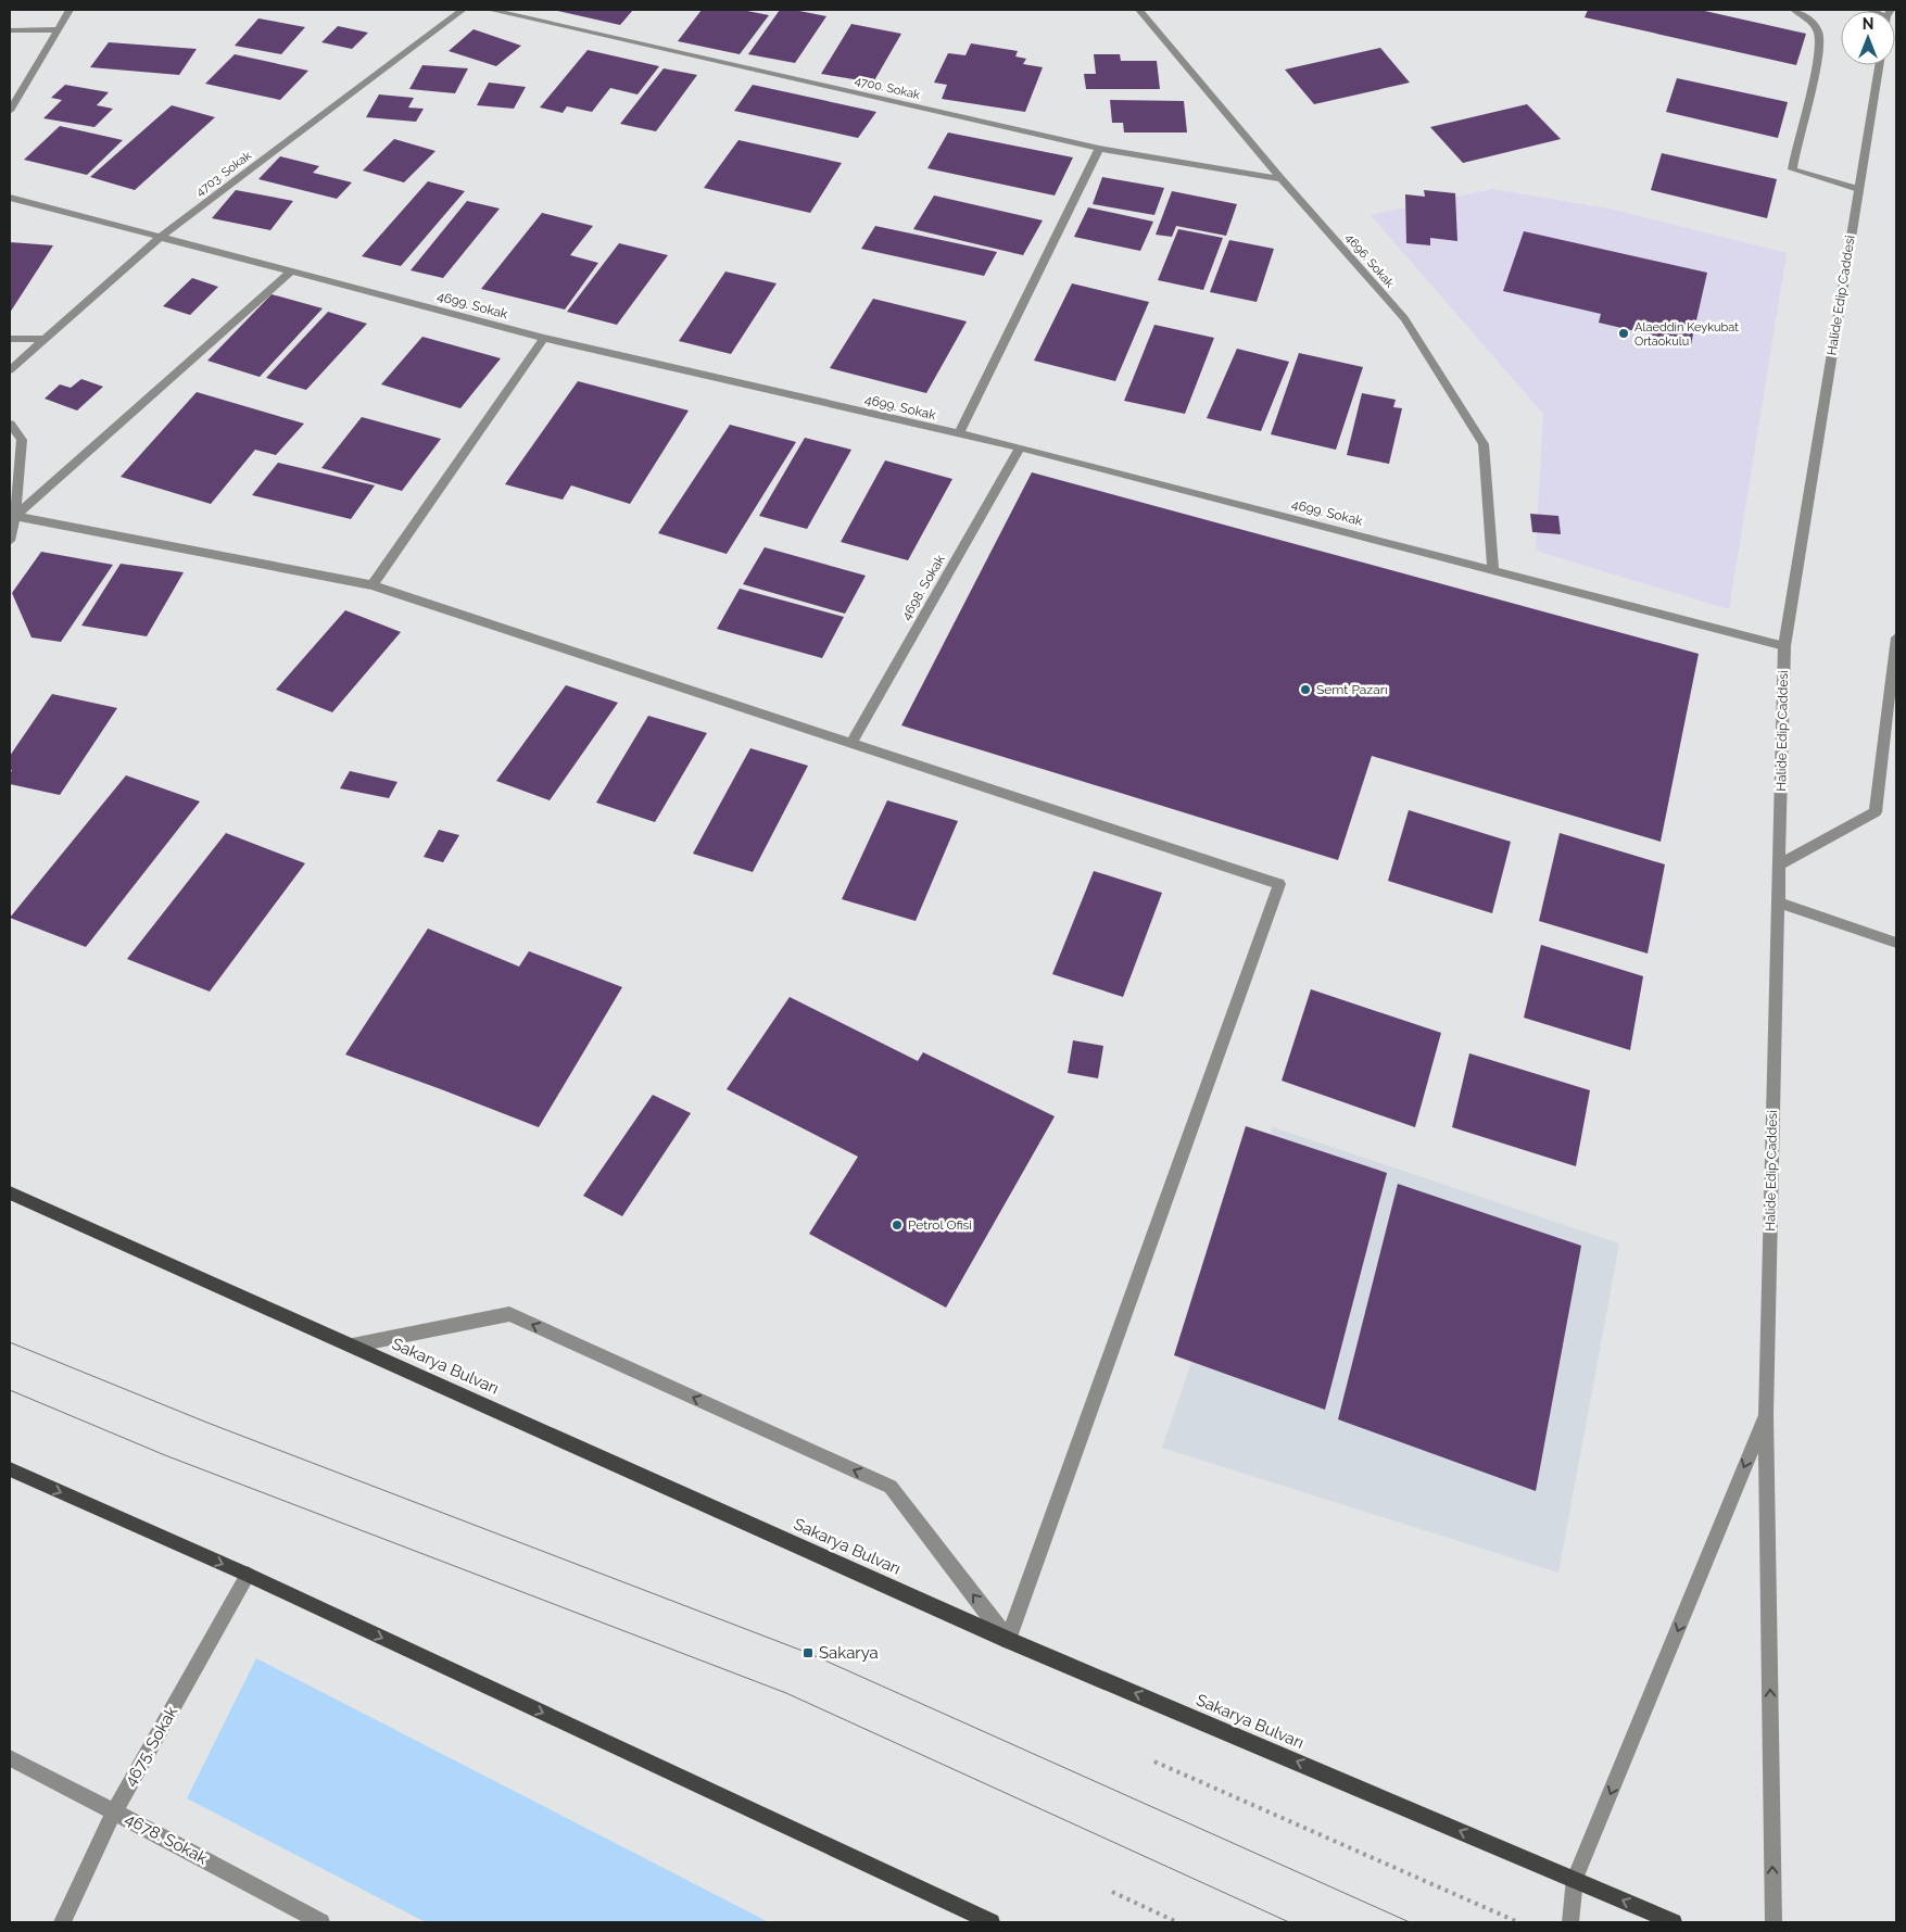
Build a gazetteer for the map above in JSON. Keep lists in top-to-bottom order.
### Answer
{
  "streets": {
    "main road": ["Sakarya Bulvarı"],
    "street": [
      "4700. Sokak",
      "4703. Sokak",
      "4696. Sokak",
      "Halide Edip Caddesi",
      "4699. Sokak",
      "4698. Sokak",
      "4675. Sokak",
      "4678. Sokak"
    ]
  },
  "crossings": [
    ["4700. Sokak", "4696. Sokak"],
    ["4703. Sokak", "4699. Sokak"],
    ["4696. Sokak", "4699. Sokak"],
    ["Halide Edip Caddesi", "4699. Sokak"],
    ["4699. Sokak", "4698. Sokak"],
    ["4675. Sokak", "4678. Sokak"]
  ],
  "one_way": ["Sakarya Bulvarı"],
  "places": {
    "other": ["Alaeddin Keykubat Ortaokulu", "Semt Pazarı", "Petrol Ofisi"],
    "transit": ["Sakarya"]
  },
  "north": "top"
}
